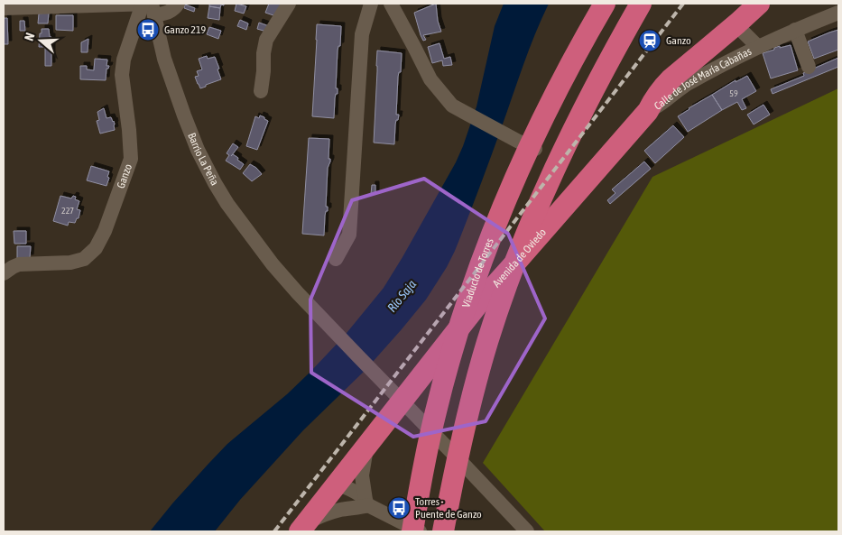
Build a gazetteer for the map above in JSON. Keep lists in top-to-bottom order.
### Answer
{
  "streets": {
    "highway": ["Avenida de Oviedo", "Viaducto de Torres"],
    "street": ["Calle de José María Cabañas", "Barrio La Peña", "Ganzo"]
  },
  "crossings": [
    ["Calle de José María Cabañas", "Avenida de Oviedo"]
  ],
  "water": ["Río Saja"],
  "places": {
    "bus stop": ["Ganzo 219", "Torres - Puente de Ganzo"],
    "station": ["Ganzo"]
  },
  "house_numbers": ["59", "227"],
  "north": "left"
}
